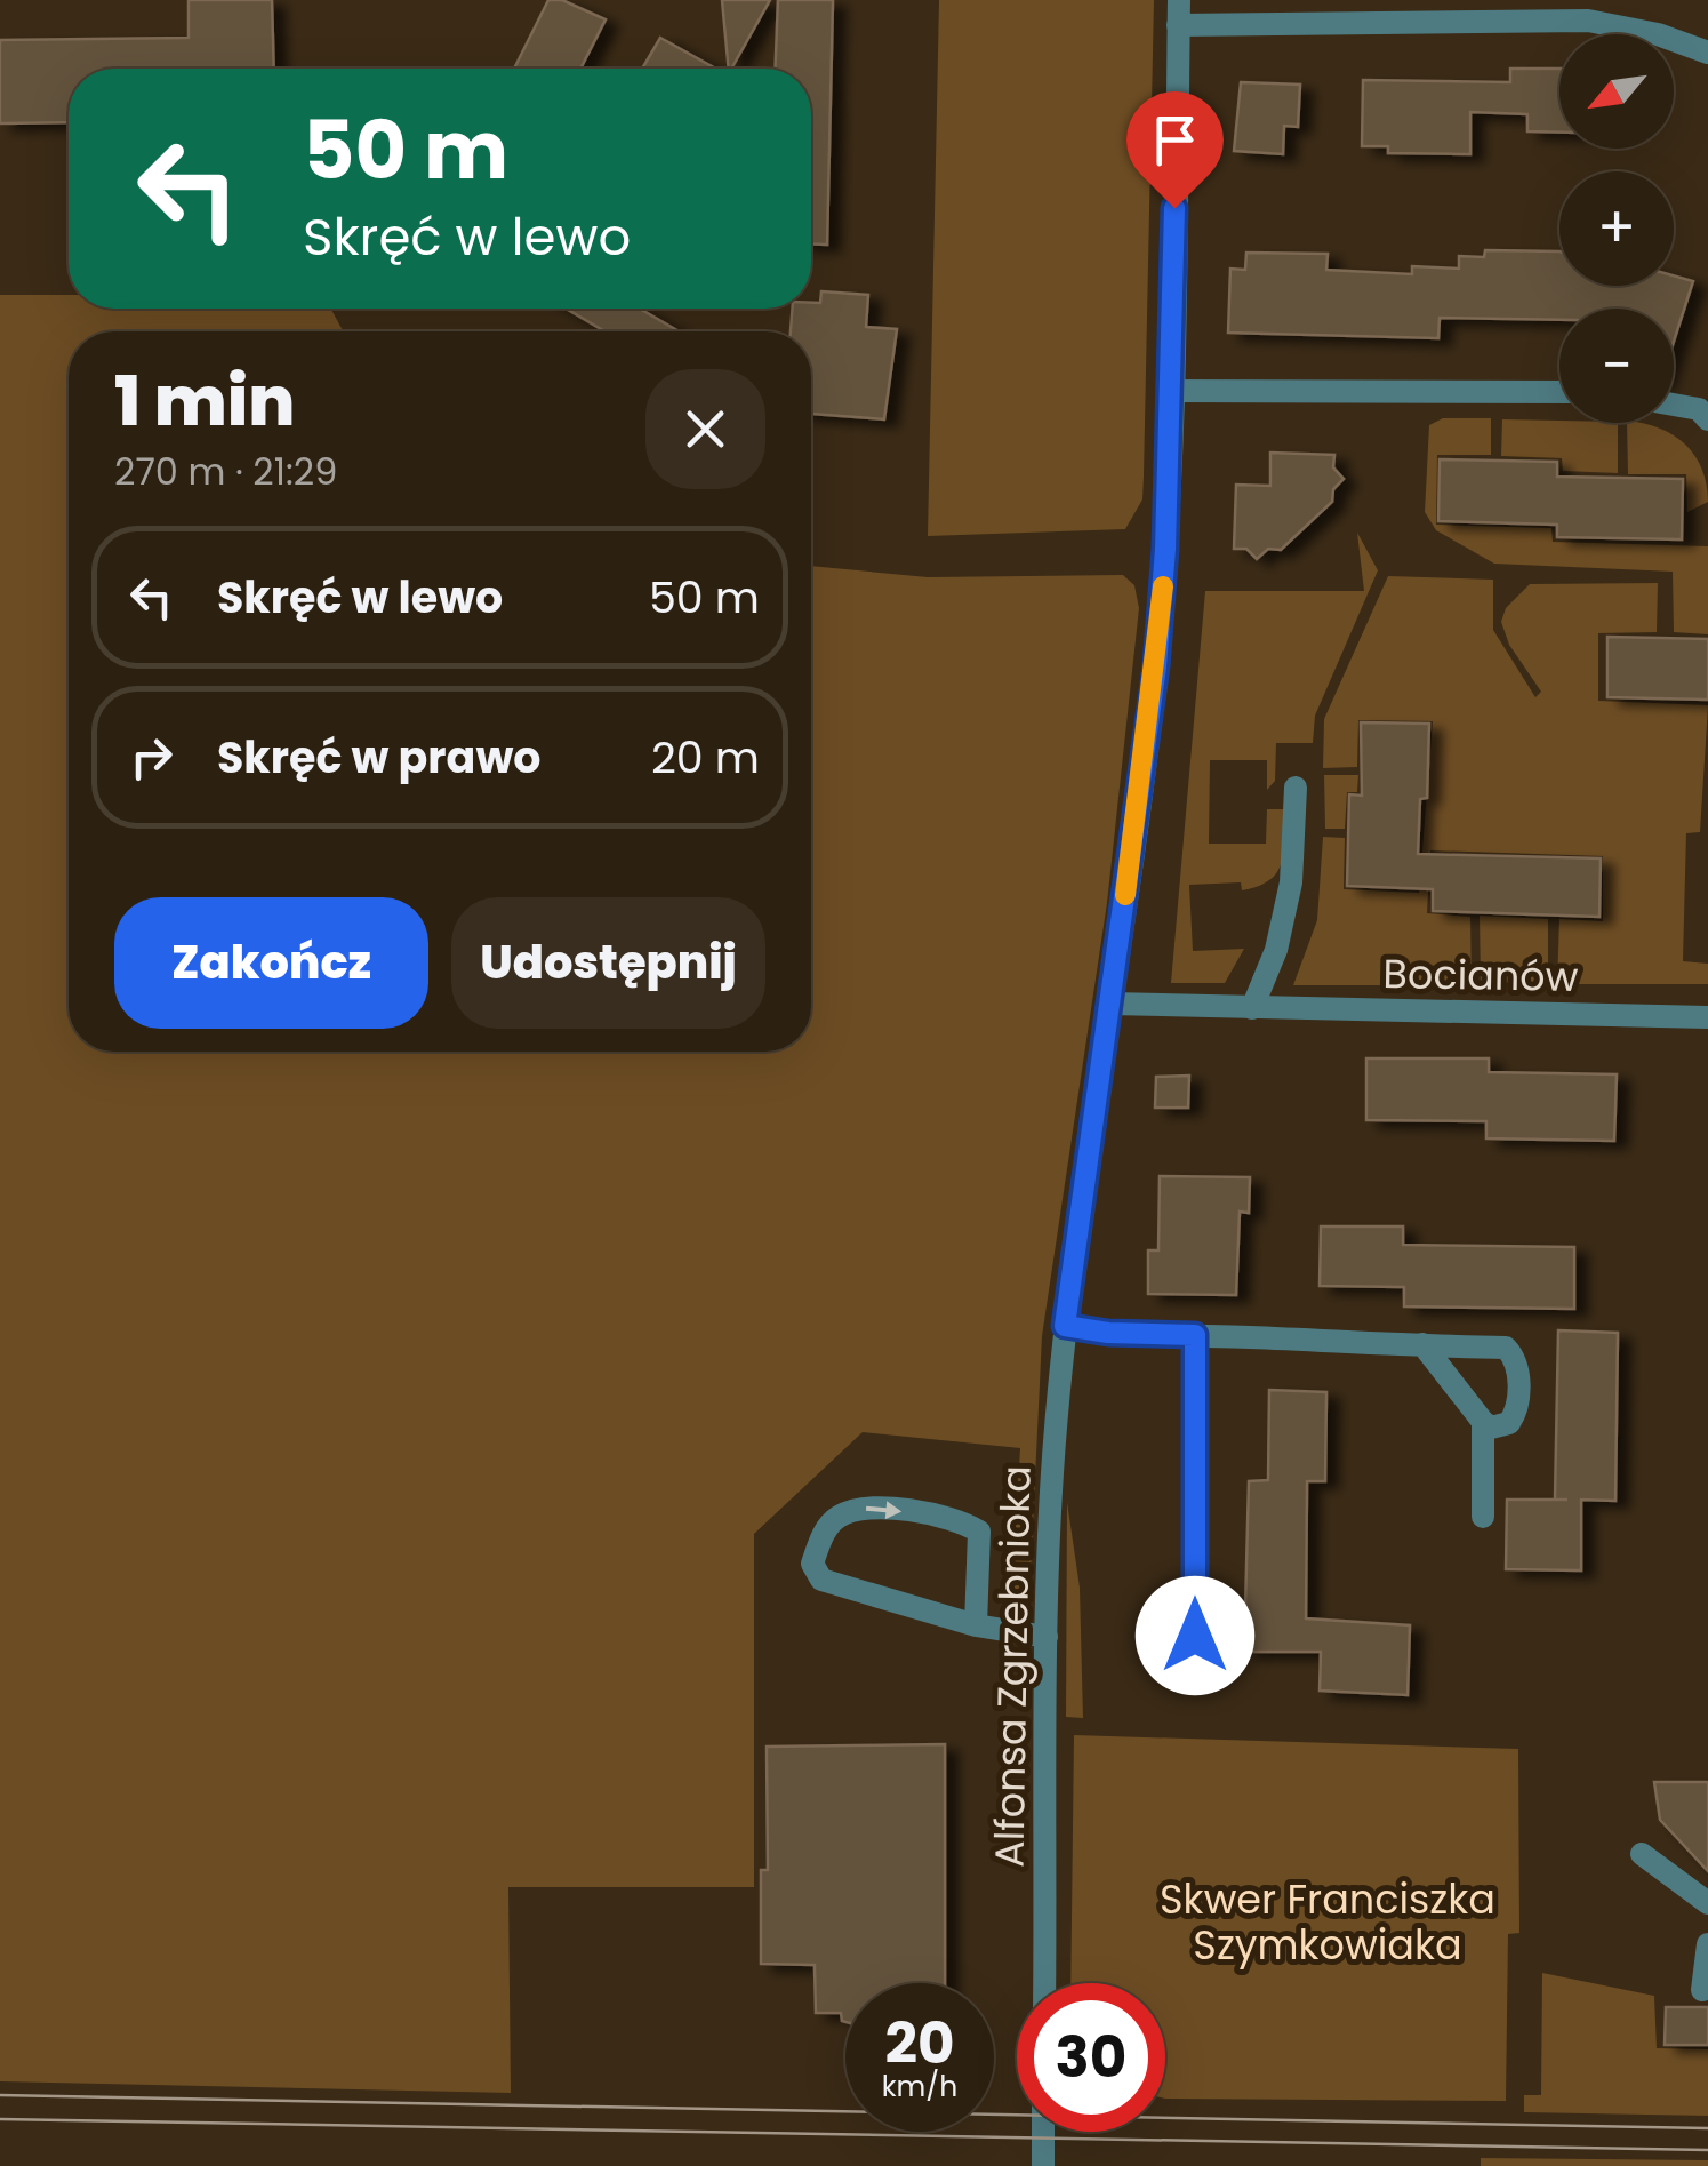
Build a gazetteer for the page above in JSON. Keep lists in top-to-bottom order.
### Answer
{
  "streets": {
    "street": ["Bocianów", "Alfonsa Zgrzebnioka"]
  },
  "crossings": [
    ["Bocianów", "Alfonsa Zgrzebnioka"]
  ],
  "parks": ["Skwer Franciszka Szymkowiaka"],
  "north": "bottom left",
  "page": {
    "map_buttons": ["+", "−"],
    "turn": ["50 m", "Skręć w lewo"],
    "heading": ["1 min", "270 m · 21:29"],
    "list": [
      {
        "name": "Skręć w lewo",
        "value": "50 m"
      },
      {
        "name": "Skręć w prawo",
        "value": "20 m"
      }
    ],
    "buttons": ["Zakończ", "Udostępnij"],
    "speed": "20 km/h",
    "limit": "30"
  }
}
